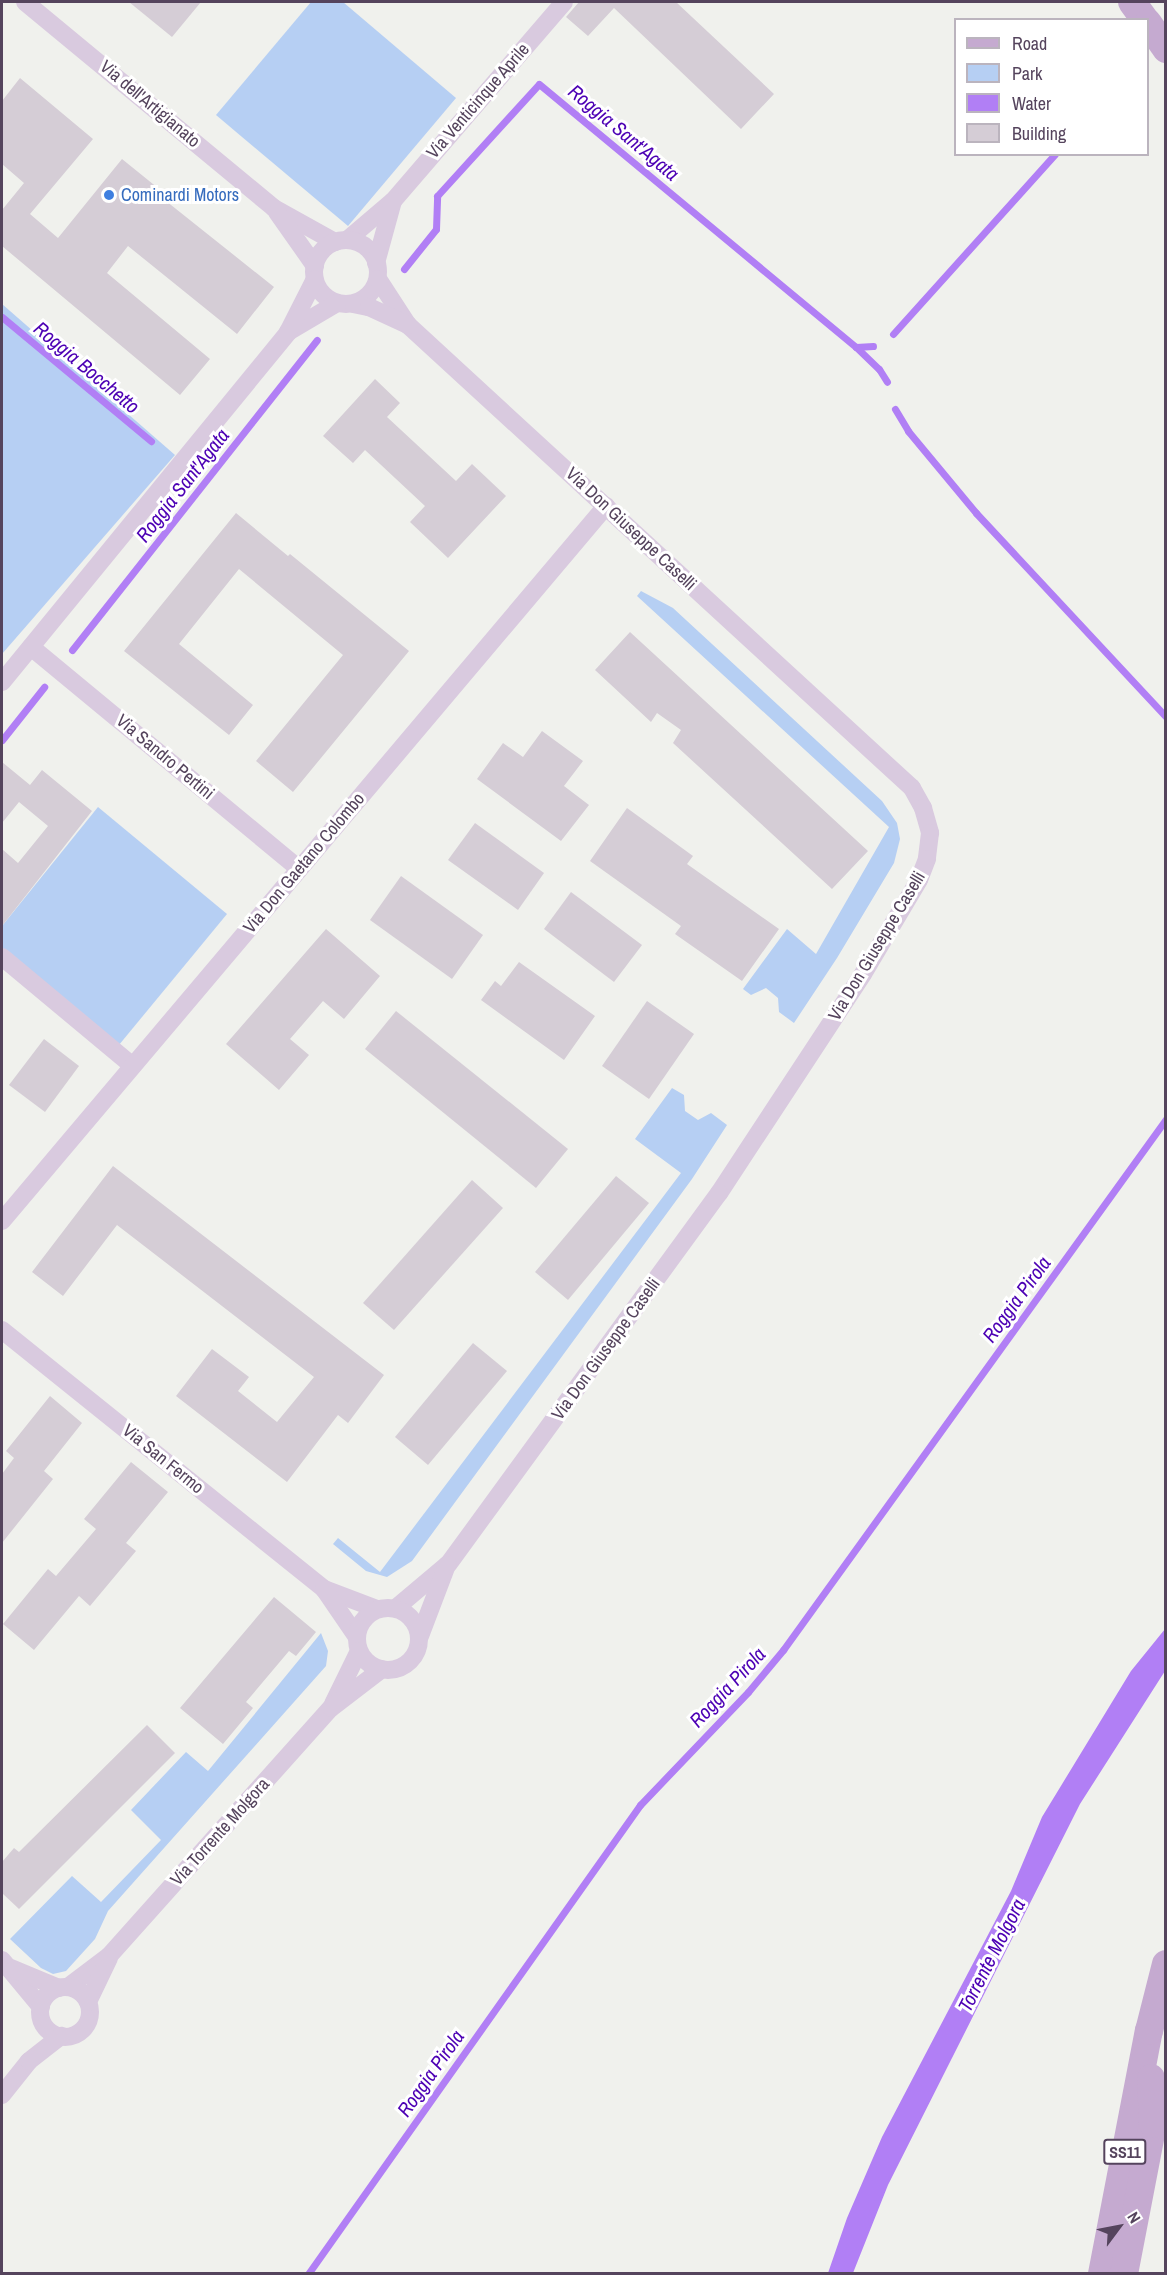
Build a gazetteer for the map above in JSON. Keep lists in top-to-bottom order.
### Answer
{
  "streets": {
    "main road": ["SS11"],
    "street": [
      "Via Venticinque Aprile",
      "Via dell'Artigianato",
      "Via Don Giuseppe Caselli",
      "Via Sandro Pertini",
      "Via Don Gaetano Colombo",
      "Via San Fermo",
      "Via Torrente Molgora"
    ]
  },
  "crossings": [
    ["Via Venticinque Aprile", "Via dell'Artigianato"],
    ["Via Venticinque Aprile", "Via Don Giuseppe Caselli"],
    ["Via dell'Artigianato", "Via Don Giuseppe Caselli"],
    ["Via Don Giuseppe Caselli", "Via Don Gaetano Colombo"],
    ["Via Don Giuseppe Caselli", "Via Torrente Molgora"],
    ["Via Sandro Pertini", "Via Don Gaetano Colombo"]
  ],
  "water": [
    "Roggia Sant'Agata",
    "Roggia Bocchetto",
    "Roggia Pirola",
    "Torrente Molgora"
  ],
  "places": ["Cominardi Motors"],
  "legend": [
    "Road",
    "Park",
    "Water",
    "Building"
  ],
  "north": "top right"
}
